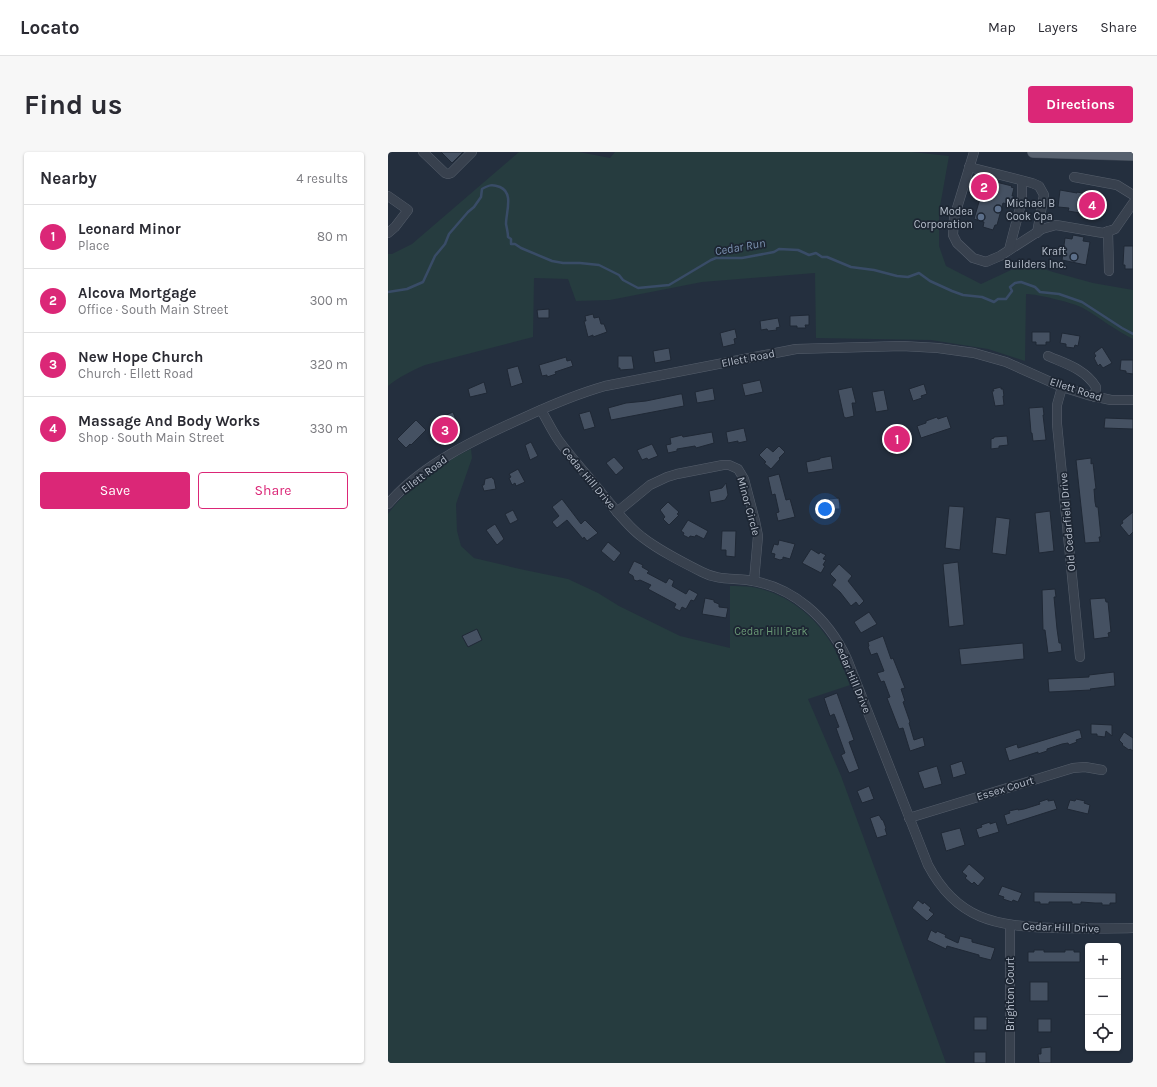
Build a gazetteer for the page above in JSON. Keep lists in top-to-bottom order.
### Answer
{
  "streets": {
    "street": [
      "Ellett Road",
      "Cedar Hill Drive",
      "Minor Circle",
      "Old Cedarfield Drive",
      "Essex Court",
      "Brighton Court"
    ]
  },
  "crossings": [
    ["Ellett Road", "Cedar Hill Drive"],
    ["Ellett Road", "Old Cedarfield Drive"],
    ["Cedar Hill Drive", "Minor Circle"],
    ["Cedar Hill Drive", "Essex Court"],
    ["Cedar Hill Drive", "Brighton Court"]
  ],
  "water": ["Cedar Run"],
  "parks": ["Cedar Hill Park"],
  "places": ["Michael B Cook Cpa", "Modea Corporation", "Kraft Builders Inc."],
  "page": {
    "header": "Locato",
    "nav": ["Map", "Layers", "Share"],
    "buttons": [
      "Directions",
      ["Save", "Share"]
    ],
    "title": "Find us",
    "heading": ["Nearby", "4 results"],
    "pins": [
      "2",
      "4",
      "3",
      "1"
    ],
    "list": [
      {
        "mark": "1",
        "name": "Leonard Minor",
        "note": "Place",
        "value": "80 m"
      },
      {
        "mark": "2",
        "name": "Alcova Mortgage",
        "note": "Office · South Main Street",
        "value": "300 m"
      },
      {
        "mark": "3",
        "name": "New Hope Church",
        "note": "Church · Ellett Road",
        "value": "320 m"
      },
      {
        "mark": "4",
        "name": "Massage And Body Works",
        "note": "Shop · South Main Street",
        "value": "330 m"
      }
    ],
    "map_buttons": ["+", "−"]
  }
}
